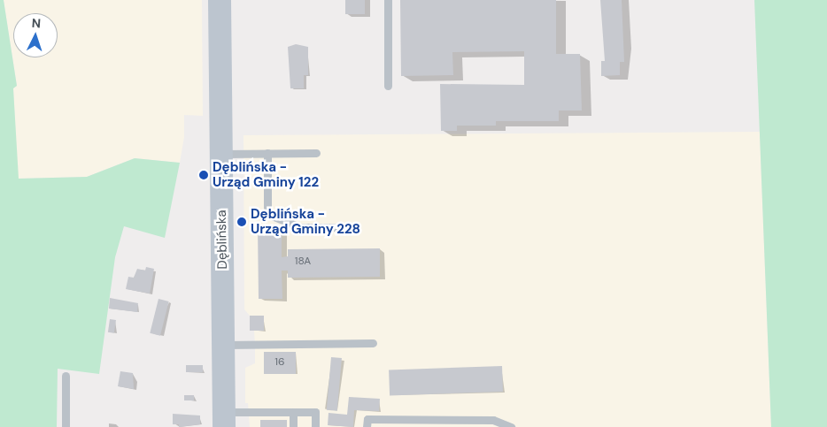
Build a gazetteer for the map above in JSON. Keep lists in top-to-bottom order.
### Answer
{
  "streets": {
    "main road": ["Dęblińska"]
  },
  "places": ["Dęblińska - Urząd Gminy 122", "Dęblińska - Urząd Gminy 228"],
  "house_numbers": ["18A", "16"],
  "north": "top"
}
